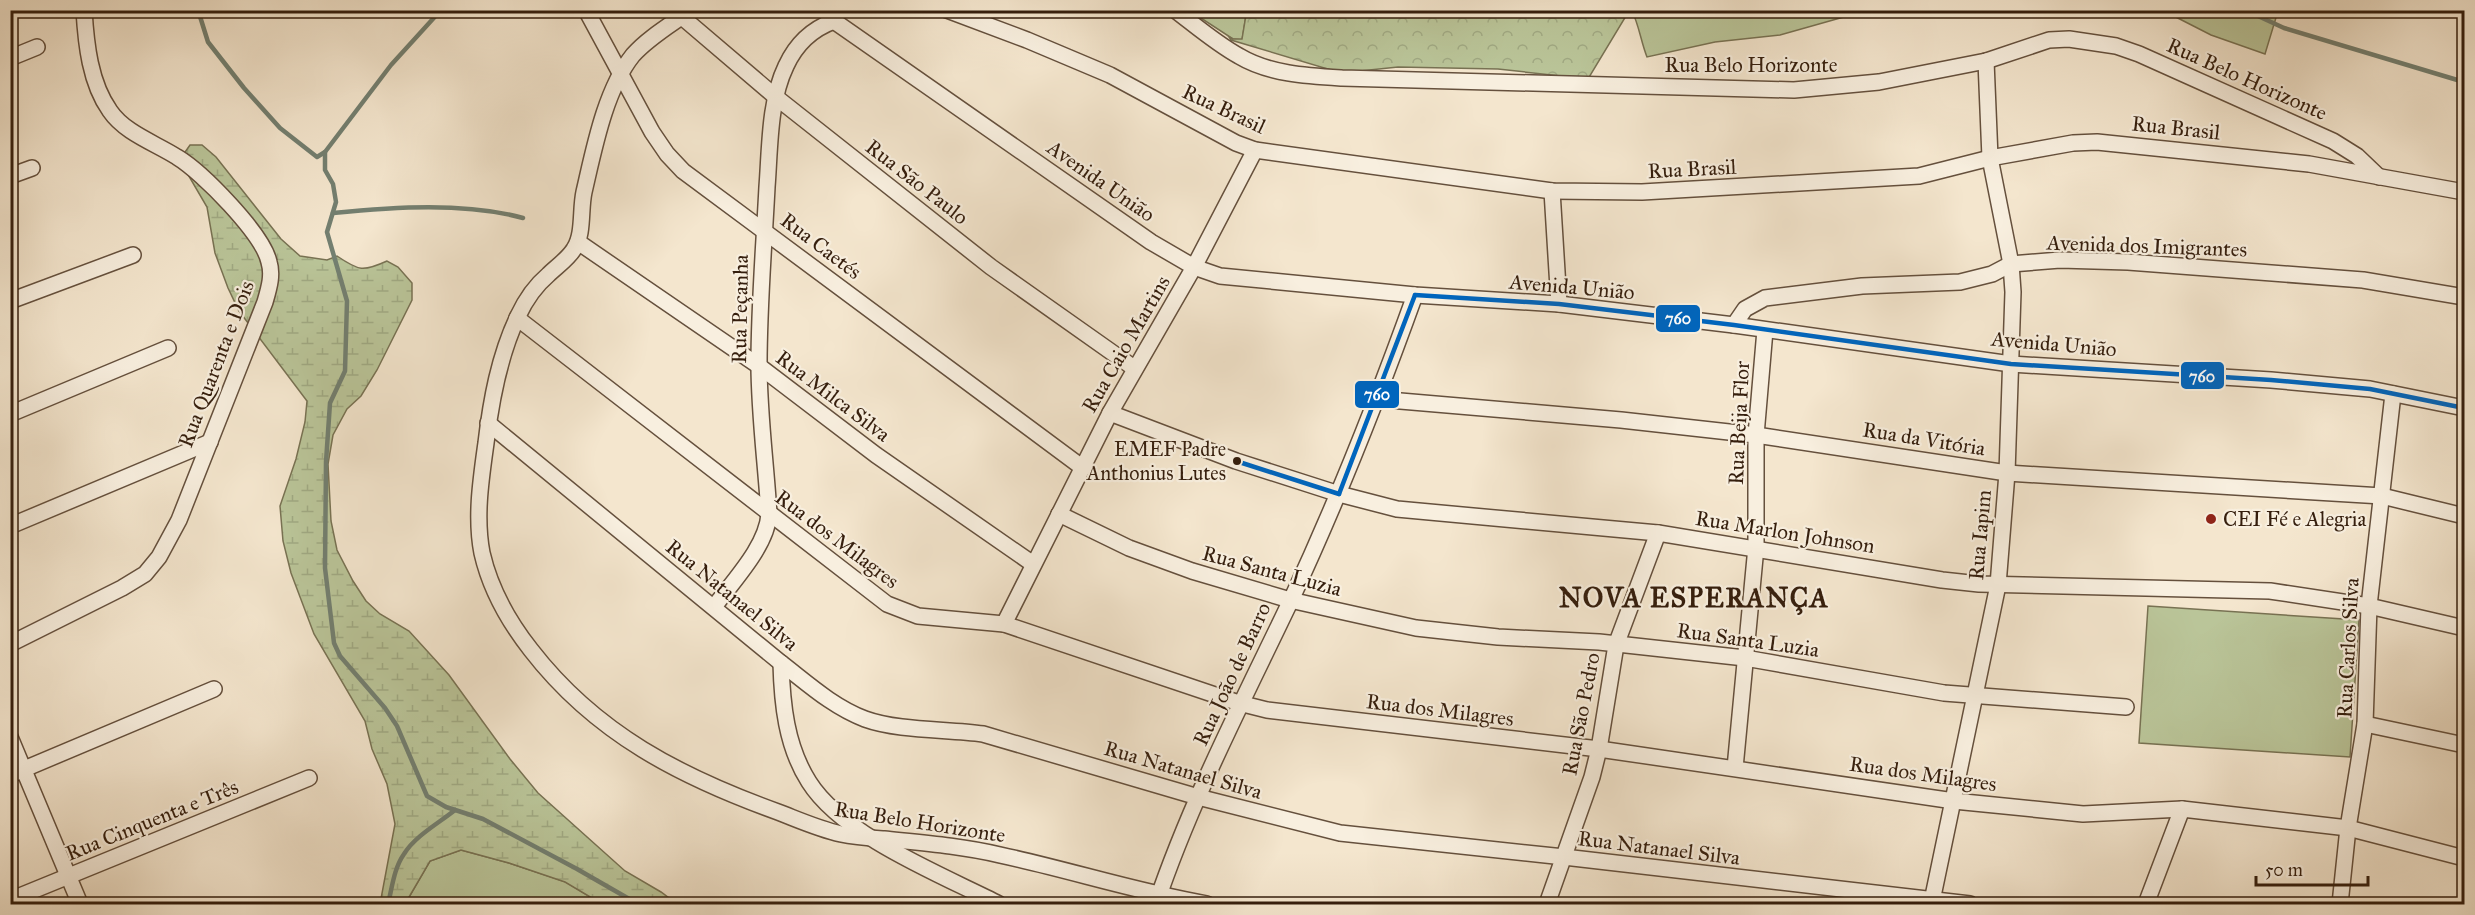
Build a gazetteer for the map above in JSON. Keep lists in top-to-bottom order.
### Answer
{
  "streets": {
    "street": [
      "Rua Belo Horizonte",
      "Rua Brasil",
      "Avenida União",
      "Rua São Paulo",
      "Rua Caetés",
      "Avenida dos Imigrantes",
      "Rua Peçanha",
      "Rua Caio Martins",
      "Rua Quarenta e Dois",
      "Rua Milca Silva",
      "Rua Beija Flor",
      "Rua da Vitória",
      "Rua Marlon Johnson",
      "Rua Iapim",
      "Rua dos Milagres",
      "Rua Santa Luzia",
      "Rua Natanael Silva",
      "Rua Carlos Silva",
      "Rua João de Barro",
      "Rua São Pedro",
      "Rua Cinquenta e Três"
    ]
  },
  "crossings": [
    ["Rua Belo Horizonte", "Rua Brasil"],
    ["Rua Belo Horizonte", "Rua Milca Silva"],
    ["Rua Belo Horizonte", "Rua Iapim"],
    ["Rua Belo Horizonte", "Rua dos Milagres"],
    ["Rua Belo Horizonte", "Rua Natanael Silva"],
    ["Rua Belo Horizonte", "Rua João de Barro"],
    ["Rua Brasil", "Rua Caio Martins"],
    ["Rua Brasil", "Rua Iapim"],
    ["Avenida União", "Avenida dos Imigrantes"],
    ["Avenida União", "Rua Peçanha"],
    ["Avenida União", "Rua Caio Martins"],
    ["Avenida União", "Rua Beija Flor"],
    ["Avenida União", "Rua Iapim"],
    ["Avenida União", "Rua Carlos Silva"],
    ["Avenida União", "Rua João de Barro"],
    ["Rua São Paulo", "Rua Peçanha"],
    ["Rua São Paulo", "Rua Caio Martins"],
    ["Rua Caetés", "Rua Peçanha"],
    ["Rua Caetés", "Rua Caio Martins"],
    ["Avenida dos Imigrantes", "Rua Iapim"],
    ["Rua Peçanha", "Rua Milca Silva"],
    ["Rua Peçanha", "Rua dos Milagres"],
    ["Rua Peçanha", "Rua Natanael Silva"],
    ["Rua Caio Martins", "Rua Milca Silva"],
    ["Rua Caio Martins", "Rua Marlon Johnson"],
    ["Rua Caio Martins", "Rua dos Milagres"],
    ["Rua Caio Martins", "Rua Santa Luzia"],
    ["Rua Beija Flor", "Rua da Vitória"],
    ["Rua Beija Flor", "Rua Marlon Johnson"],
    ["Rua Beija Flor", "Rua dos Milagres"],
    ["Rua Beija Flor", "Rua Santa Luzia"],
    ["Rua da Vitória", "Rua Iapim"],
    ["Rua da Vitória", "Rua Carlos Silva"],
    ["Rua da Vitória", "Rua João de Barro"],
    ["Rua Marlon Johnson", "Rua Iapim"],
    ["Rua Marlon Johnson", "Rua Carlos Silva"],
    ["Rua Marlon Johnson", "Rua João de Barro"],
    ["Rua Marlon Johnson", "Rua São Pedro"],
    ["Rua Iapim", "Rua dos Milagres"],
    ["Rua Iapim", "Rua Santa Luzia"],
    ["Rua Iapim", "Rua Natanael Silva"],
    ["Rua dos Milagres", "Rua Carlos Silva"],
    ["Rua dos Milagres", "Rua João de Barro"],
    ["Rua dos Milagres", "Rua São Pedro"],
    ["Rua Santa Luzia", "Rua João de Barro"],
    ["Rua Santa Luzia", "Rua São Pedro"],
    ["Rua Natanael Silva", "Rua João de Barro"],
    ["Rua Natanael Silva", "Rua São Pedro"]
  ],
  "districts": ["NOVA ESPERANÇA"],
  "places": ["EMEF Padre Anthonius Lutes", "CEI Fé e Alegria"],
  "lines": ["transit line 760"],
  "scale_bar": "50 m"
}
